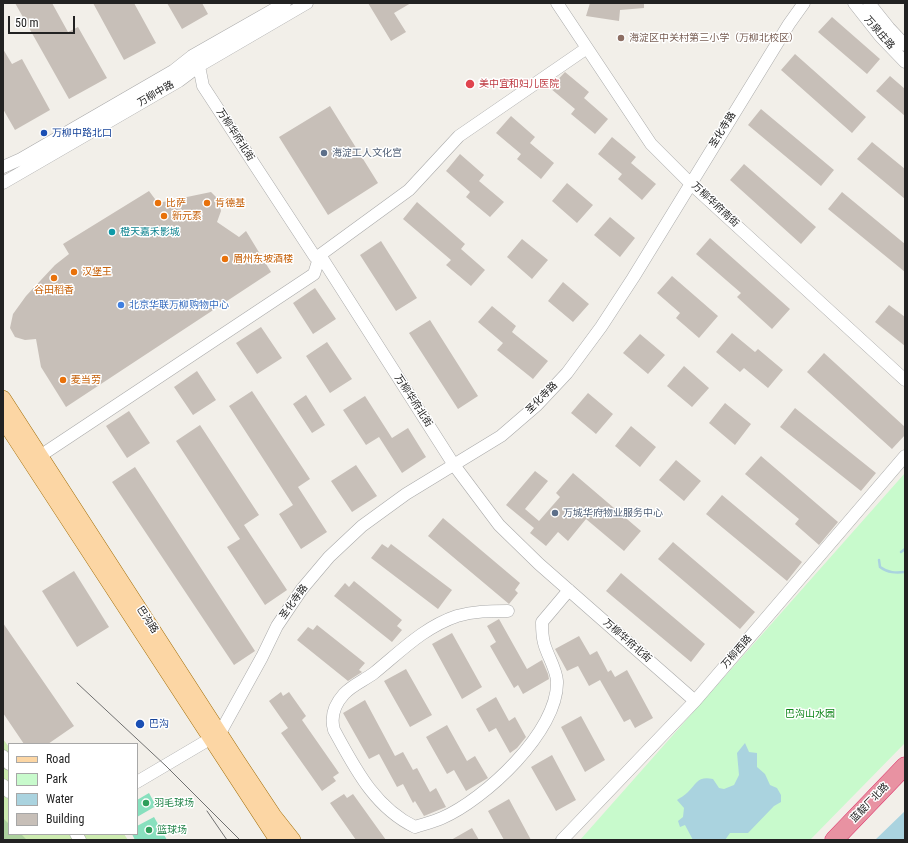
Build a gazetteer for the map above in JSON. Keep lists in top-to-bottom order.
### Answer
{
  "streets": {
    "highway": ["蓝靛厂北路"],
    "main road": ["巴沟路"],
    "street": [
      "万泉庄路",
      "万柳中路",
      "圣化寺路",
      "万柳华府北街",
      "万柳华府南街",
      "万柳西路"
    ]
  },
  "crossings": [
    ["万柳中路", "万柳华府北街"],
    ["圣化寺路", "万柳华府北街"],
    ["圣化寺路", "万柳华府南街"],
    ["圣化寺路", "巴沟路"],
    ["万柳华府北街", "万柳西路"]
  ],
  "parks": ["巴沟山水园"],
  "places": [
    "海淀区中关村第三小学（万柳北校区）",
    "美中宜和妇儿医院",
    "万柳中路北口",
    "海淀工人文化宫",
    "比萨",
    "肯德基",
    "新元素",
    "橙天嘉禾影城",
    "眉州东坡酒楼",
    "汉堡王",
    "谷田稻香",
    "北京华联万柳购物中心",
    "麦当劳",
    "万城华府物业服务中心",
    "巴沟",
    "羽毛球场",
    "篮球场"
  ],
  "legend": [
    "Road",
    "Park",
    "Water",
    "Building"
  ],
  "scale_bar": "50 m"
}
